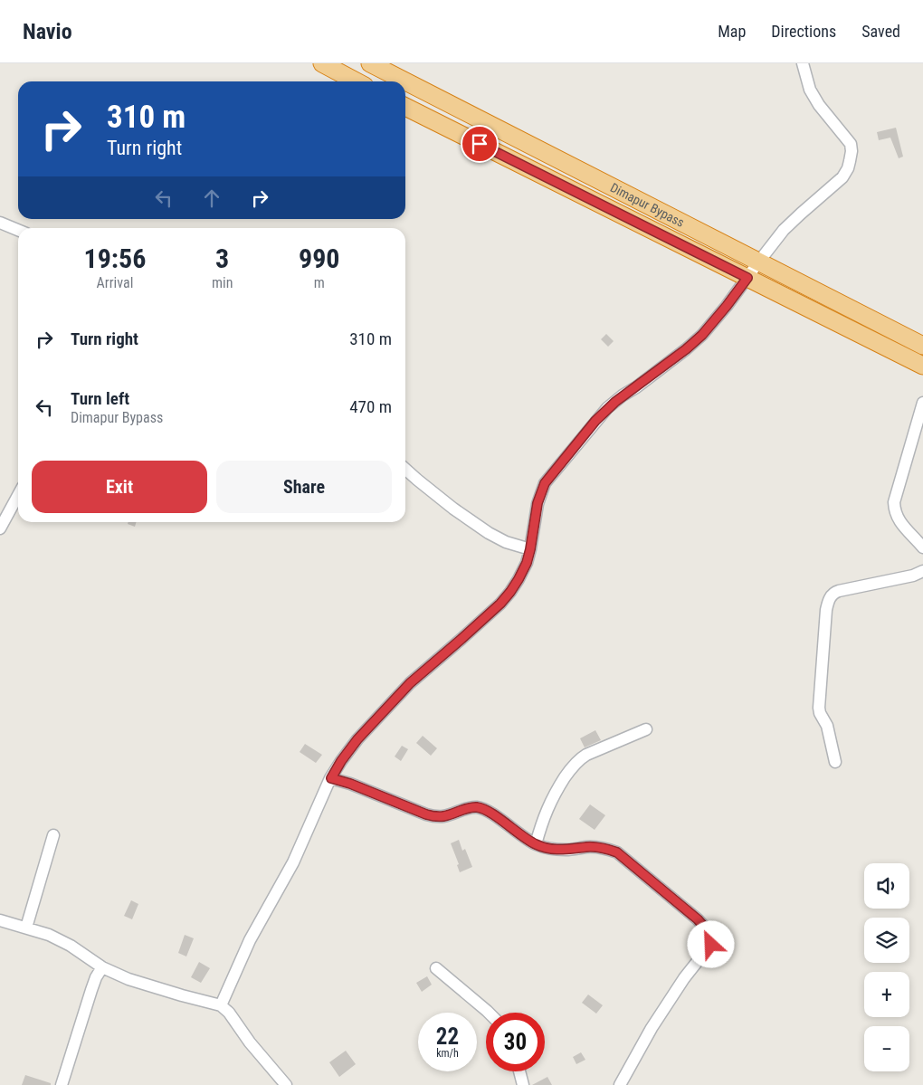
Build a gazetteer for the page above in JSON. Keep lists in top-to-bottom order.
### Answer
{
  "streets": {
    "highway": ["Dimapur Bypass"]
  },
  "page": {
    "header": "Navio",
    "nav": ["Map", "Directions", "Saved"],
    "turn": ["310 m", "Turn right"],
    "eta": [
      "19:56",
      "Arrival",
      "3",
      "min",
      "990",
      "m"
    ],
    "list": [
      {
        "name": "Turn right",
        "value": "310 m"
      },
      {
        "name": "Turn left",
        "note": "Dimapur Bypass",
        "value": "470 m"
      }
    ],
    "buttons": ["Exit", "Share"],
    "map_buttons": ["+", "−"],
    "speed": "22 km/h",
    "limit": "30"
  }
}
